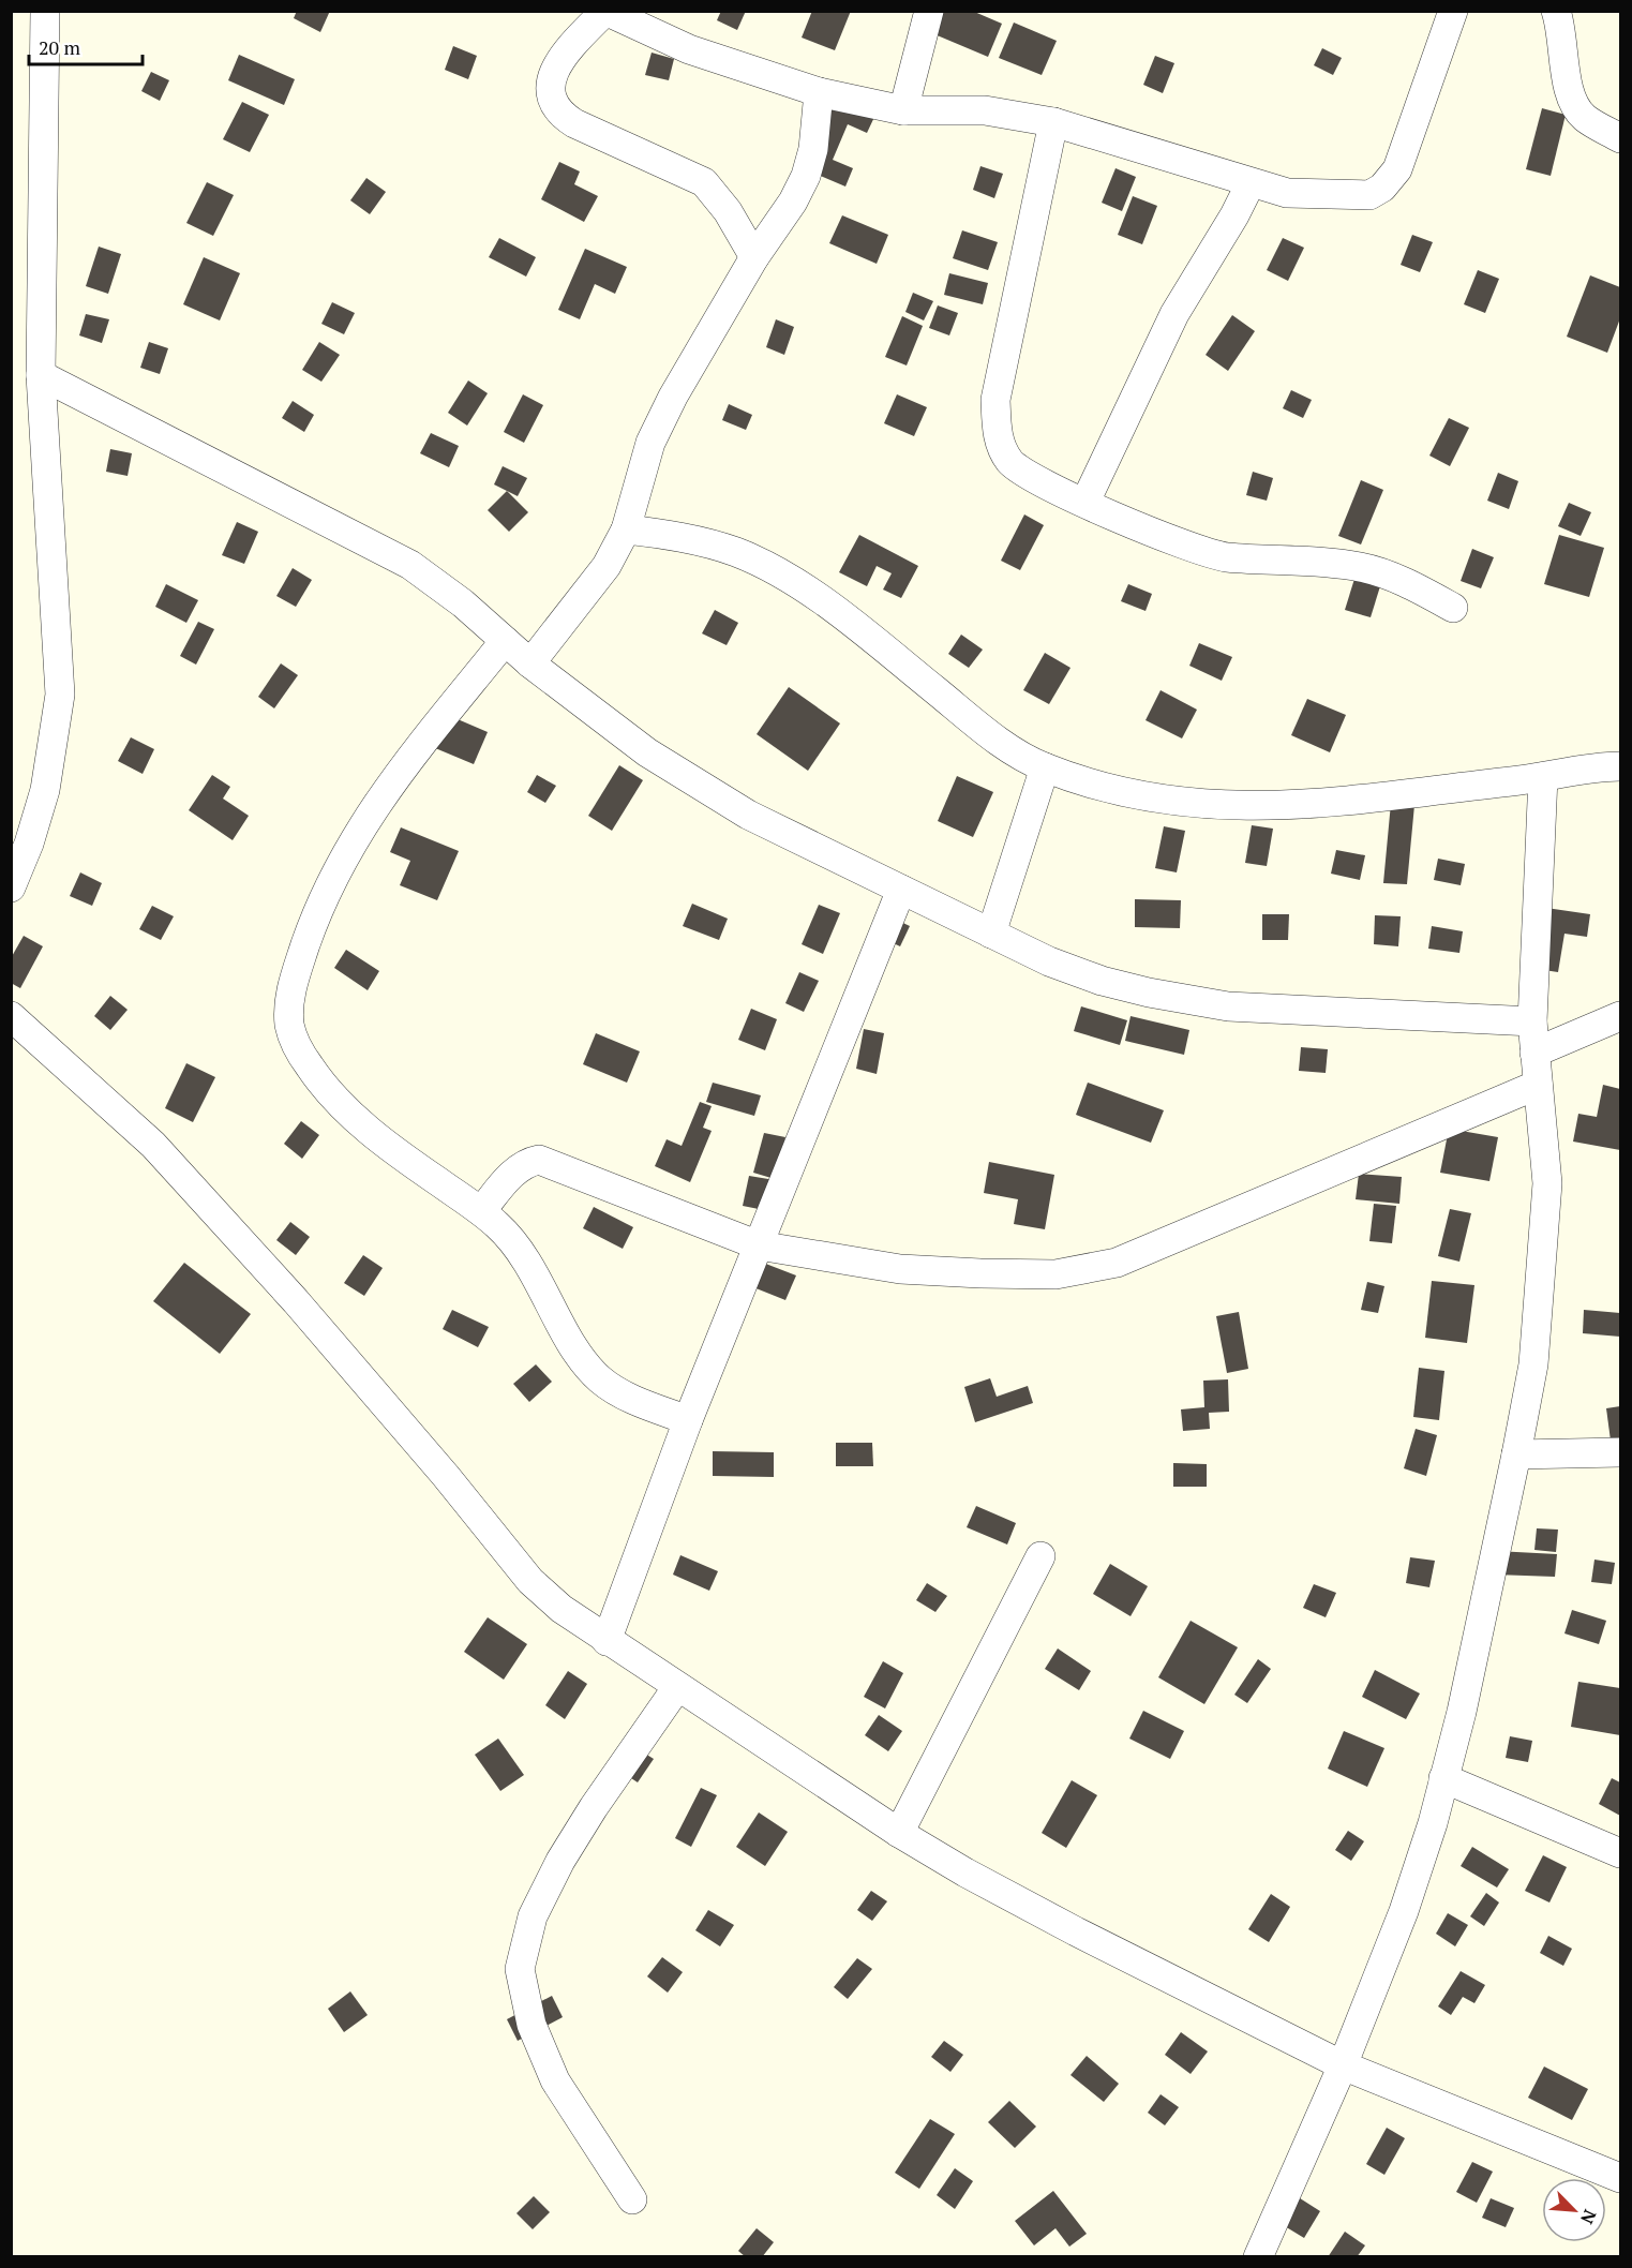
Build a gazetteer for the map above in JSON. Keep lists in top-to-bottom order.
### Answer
{
  "scale_bar": "20 m",
  "north": "bottom right"
}
